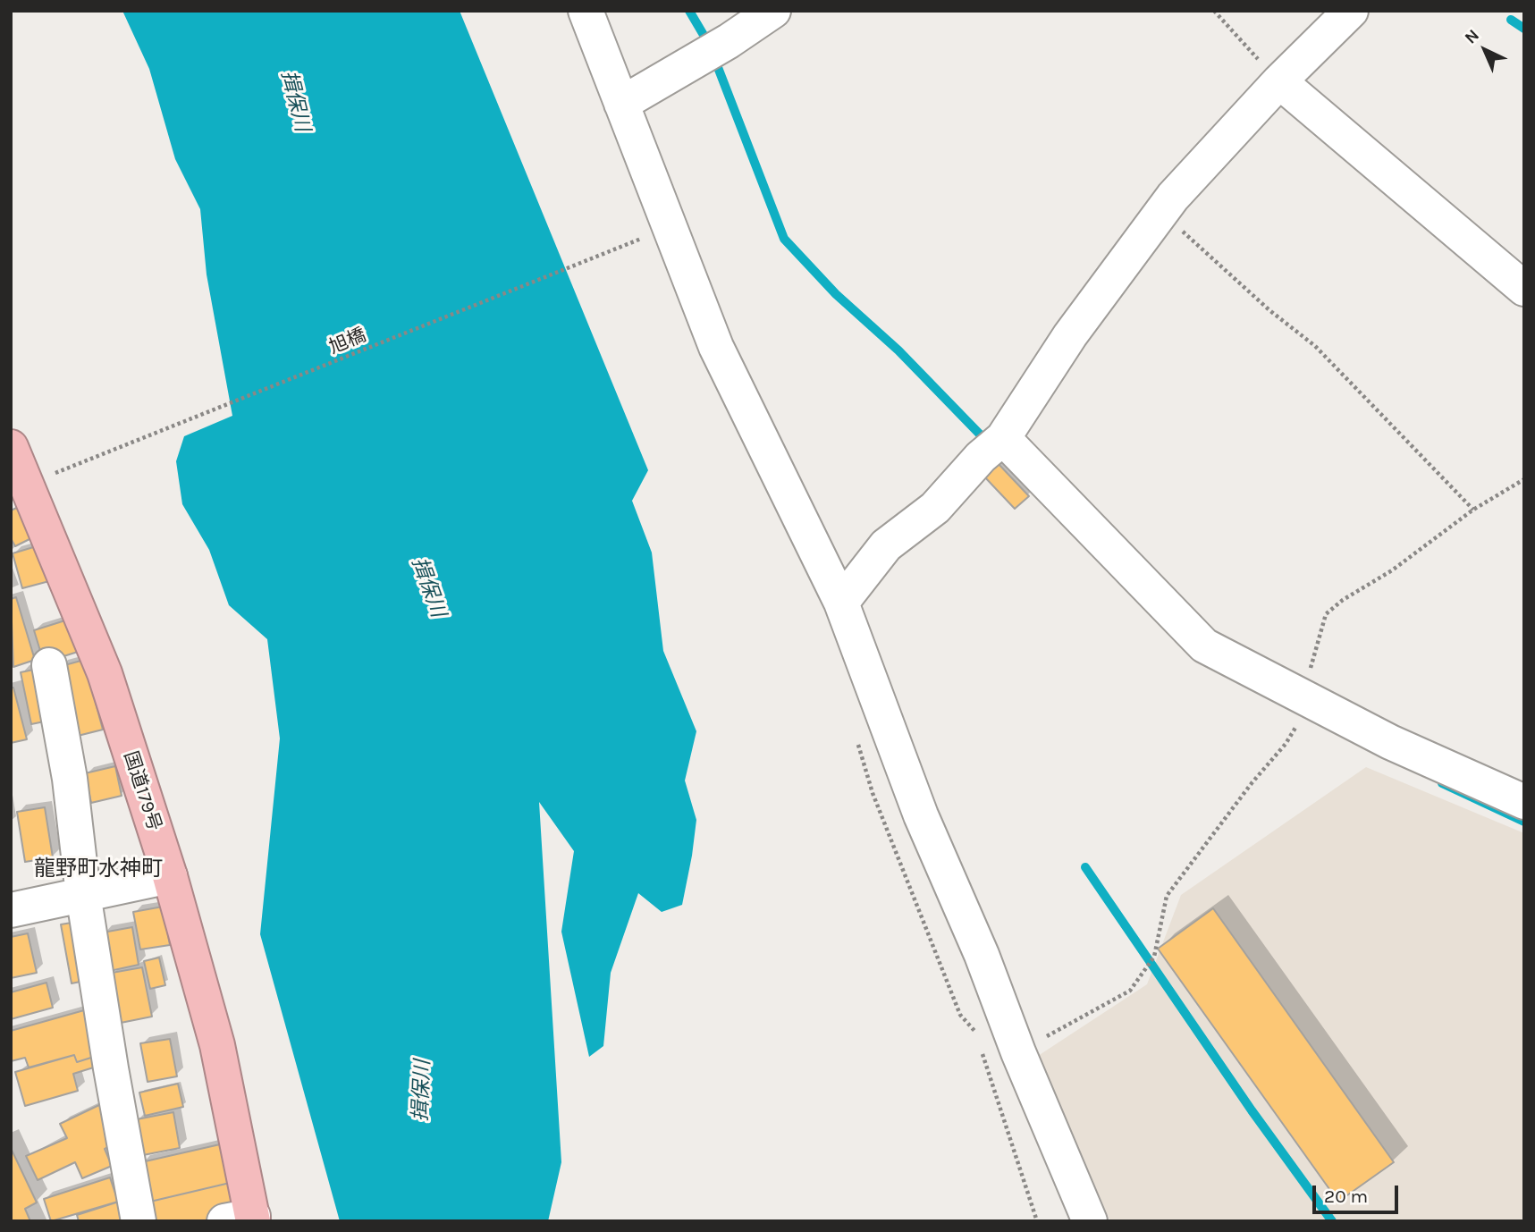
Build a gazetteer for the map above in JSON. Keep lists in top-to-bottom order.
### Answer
{
  "streets": {
    "highway": ["国道179号"],
    "path": ["旭橋"]
  },
  "crossings": [
    ["旭橋", "国道179号"]
  ],
  "districts": ["龍野町水神町"],
  "water": ["揖保川"],
  "scale_bar": "20 m",
  "north": "top left"
}
